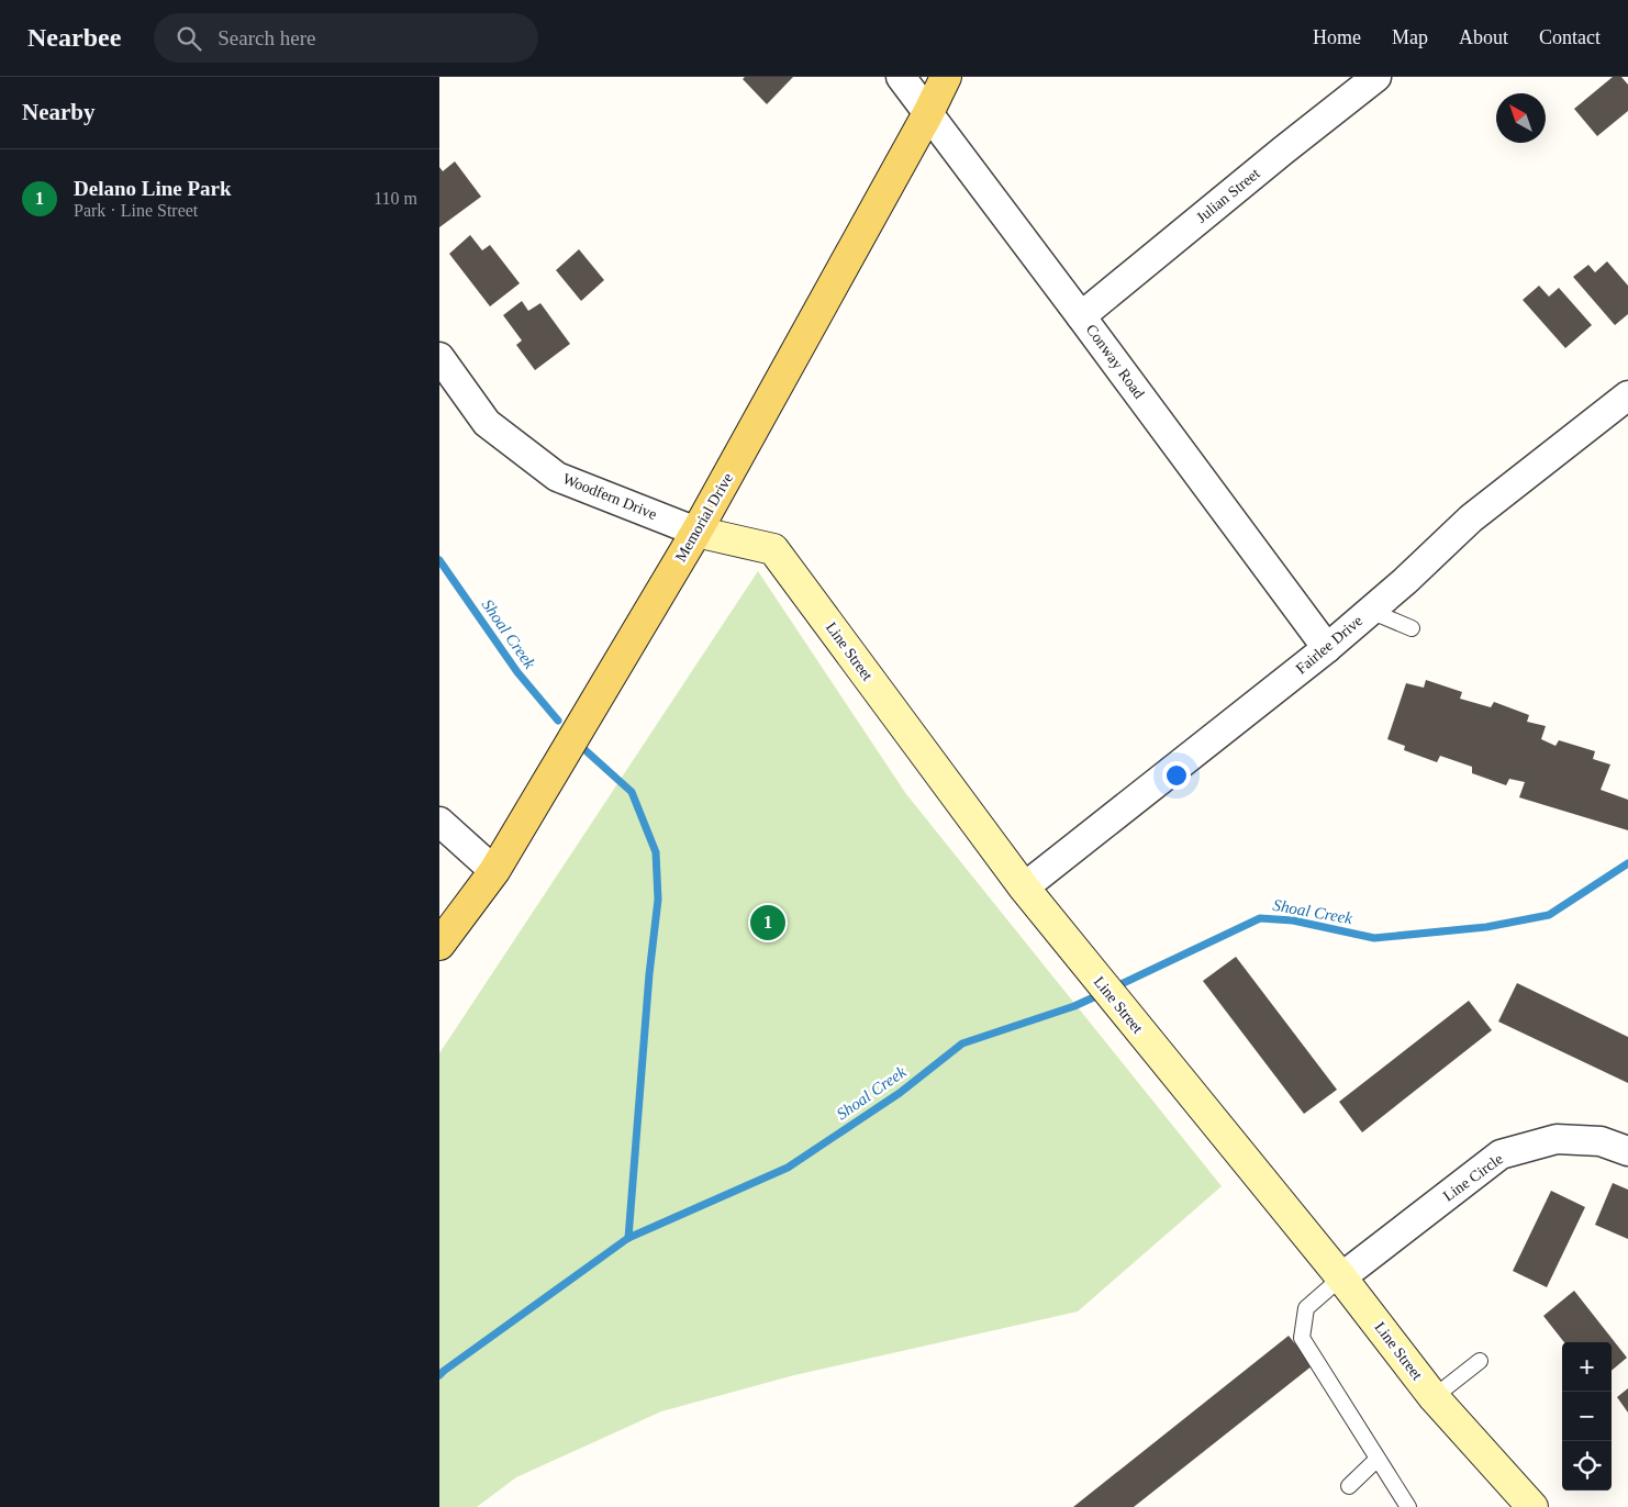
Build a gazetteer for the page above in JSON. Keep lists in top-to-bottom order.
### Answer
{
  "streets": {
    "main road": ["Memorial Drive"],
    "street": [
      "Julian Street",
      "Conway Road",
      "Woodfern Drive",
      "Fairlee Drive",
      "Line Street",
      "Line Circle"
    ]
  },
  "crossings": [
    ["Julian Street", "Conway Road"],
    ["Conway Road", "Memorial Drive"],
    ["Conway Road", "Fairlee Drive"],
    ["Woodfern Drive", "Memorial Drive"],
    ["Woodfern Drive", "Line Street"],
    ["Memorial Drive", "Line Street"],
    ["Fairlee Drive", "Line Street"],
    ["Line Street", "Line Circle"]
  ],
  "water": ["Shoal Creek"],
  "north": "top left",
  "page": {
    "header": "Nearbee",
    "search": "Search here",
    "nav": [
      "Home",
      "Map",
      "About",
      "Contact"
    ],
    "heading": "Nearby",
    "list": [
      {
        "mark": "1",
        "name": "Delano Line Park",
        "note": "Park · Line Street",
        "value": "110 m"
      }
    ],
    "pins": "1",
    "map_buttons": ["+", "−"]
  }
}
